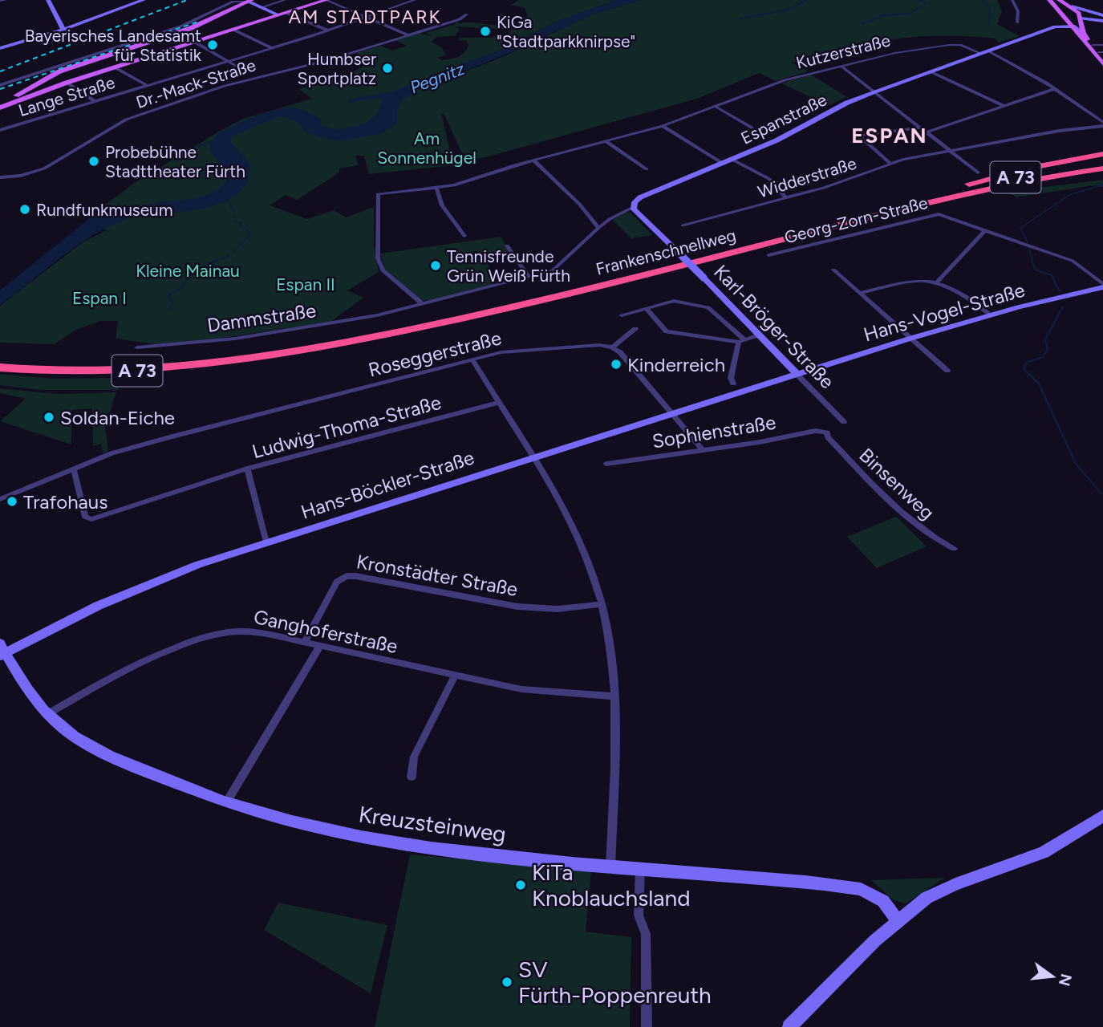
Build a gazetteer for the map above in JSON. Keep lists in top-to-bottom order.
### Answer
{
  "streets": {
    "highway": ["A 73", "Frankenschnellweg"],
    "street": [
      "Kutzerstraße",
      "Dr.-Mack-Straße",
      "Lange Straße",
      "Espanstraße",
      "Widderstraße",
      "Georg-Zorn-Straße",
      "Hans-Vogel-Straße",
      "Dammstraße",
      "Karl-Bröger-Straße",
      "Roseggerstraße",
      "Ludwig-Thoma-Straße",
      "Sophienstraße",
      "Binsenweg",
      "Hans-Böckler-Straße",
      "Kronstädter Straße",
      "Ganghoferstraße",
      "Kreuzsteinweg"
    ]
  },
  "crossings": [
    ["Kutzerstraße", "Espanstraße"],
    ["Kutzerstraße", "Dammstraße"],
    ["Espanstraße", "Dammstraße"],
    ["Espanstraße", "Karl-Bröger-Straße"],
    ["Georg-Zorn-Straße", "Hans-Vogel-Straße"],
    ["Hans-Vogel-Straße", "Karl-Bröger-Straße"],
    ["Hans-Vogel-Straße", "Hans-Böckler-Straße"],
    ["Karl-Bröger-Straße", "Hans-Böckler-Straße"],
    ["Roseggerstraße", "Ludwig-Thoma-Straße"],
    ["Sophienstraße", "Binsenweg"],
    ["Hans-Böckler-Straße", "Kreuzsteinweg"],
    ["Kronstädter Straße", "Ganghoferstraße"],
    ["Ganghoferstraße", "Kreuzsteinweg"]
  ],
  "districts": ["AM STADTPARK", "ESPAN"],
  "water": ["Pegnitz"],
  "parks": [
    "Am Sonnenhügel",
    "Kleine Mainau",
    "Espan II",
    "Espan I"
  ],
  "places": [
    "KiGa \"Stadtparkknirpse\"",
    "Bayerisches Landesamt für Statistik",
    "Humbser Sportplatz",
    "Probebühne Stadttheater Fürth",
    "Rundfunkmuseum",
    "Tennisfreunde Grün Weiß Fürth",
    "Kinderreich",
    "Soldan-Eiche",
    "Trafohaus",
    "KiTa Knoblauchsland",
    "SV Fürth-Poppenreuth"
  ],
  "north": "right"
}
